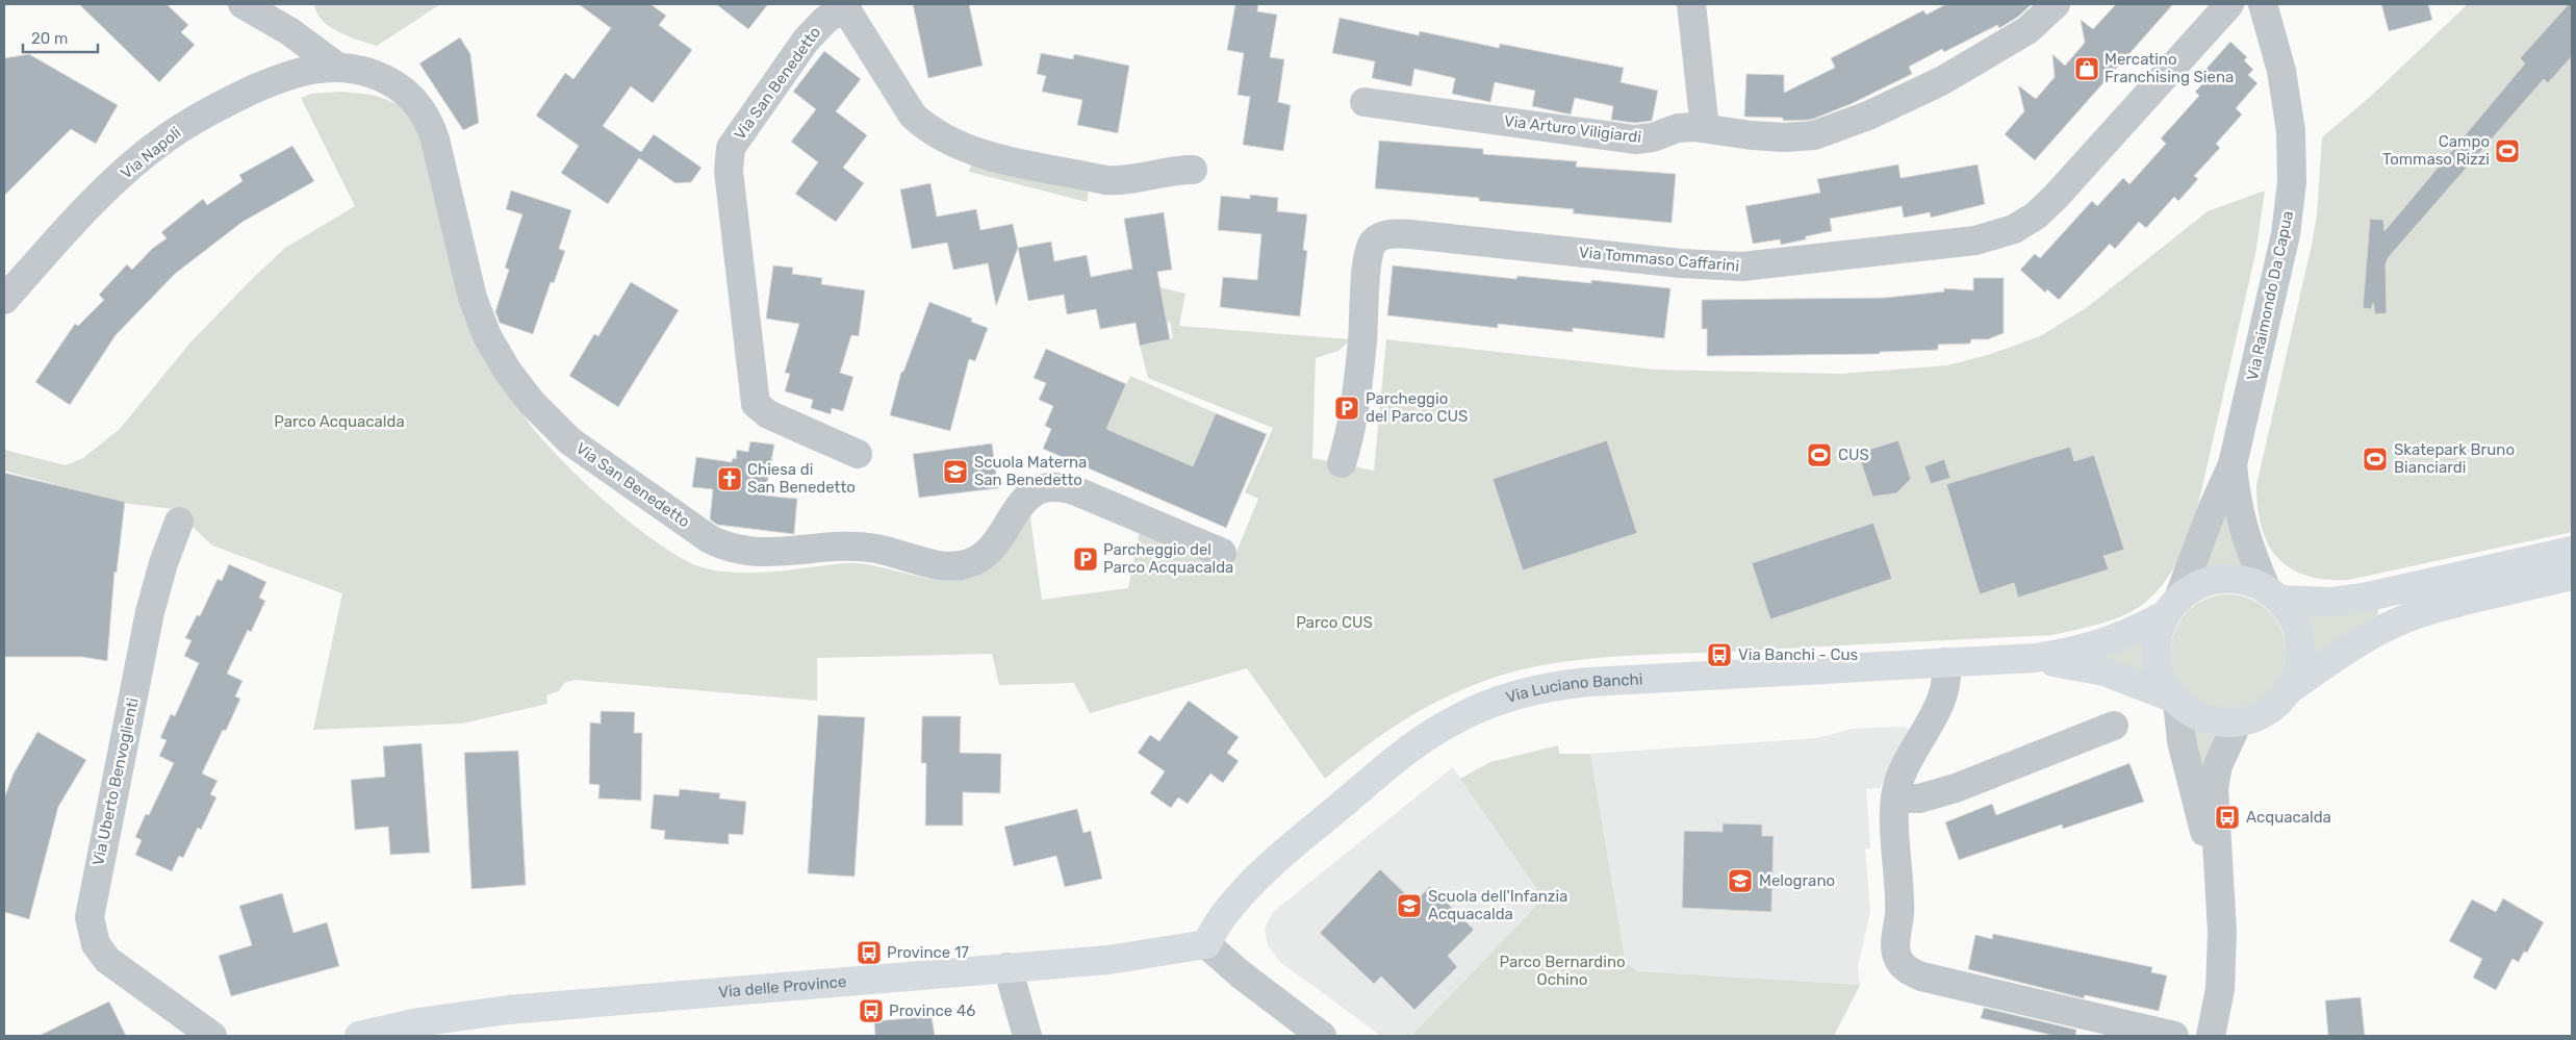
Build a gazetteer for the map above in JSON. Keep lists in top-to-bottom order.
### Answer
{
  "streets": {
    "main road": ["Via Luciano Banchi", "Via delle Province"],
    "street": [
      "Via San Benedetto",
      "Via Arturo Viligiardi",
      "Via Napoli",
      "Via Tommaso Caffarini",
      "Via Raimondo Da Capua",
      "Via Uberto Benvoglienti"
    ]
  },
  "crossings": [
    ["Via San Benedetto", "Via Napoli"],
    ["Via Raimondo Da Capua", "Via Luciano Banchi"],
    ["Via Luciano Banchi", "Via delle Province"]
  ],
  "parks": ["Parco Acquacalda", "Parco CUS", "Parco Bernardino Ochino"],
  "places": {
    "shop": ["Mercatino Franchising Siena"],
    "sports": ["Campo Tommaso Rizzi", "CUS", "Skatepark Bruno Bianciardi"],
    "parking": ["Parcheggio del Parco CUS", "Parcheggio del Parco Acquacalda"],
    "school or university": ["Scuola Materna San Benedetto", "Melograno", "Scuola dell'Infanzia Acquacalda"],
    "church": ["Chiesa di San Benedetto"],
    "bus stop": [
      "Via Banchi - Cus",
      "Acquacalda",
      "Province 17",
      "Province 46"
    ]
  },
  "scale_bar": "20 m"
}
